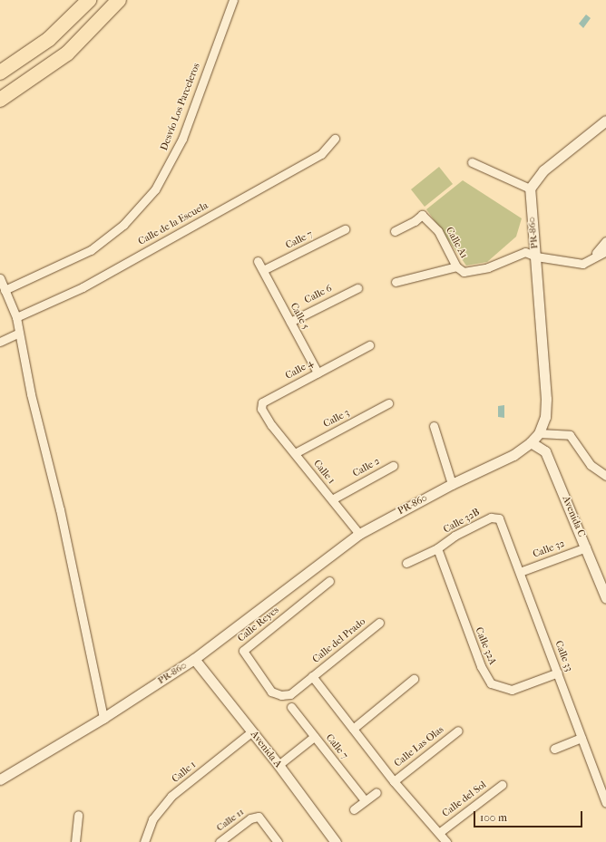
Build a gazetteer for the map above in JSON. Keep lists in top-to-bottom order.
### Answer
{
  "streets": {
    "street": [
      "Desvío Los Parceleros",
      "Calle de la Escuela",
      "PR-860",
      "Calle 7",
      "Calle A1",
      "Calle 6",
      "Calle 5",
      "Calle 4",
      "Calle 3",
      "Calle 2",
      "Calle 1",
      "Avenida C",
      "Calle 32B",
      "Calle 32",
      "Calle Reyes",
      "Calle del Prado",
      "Calle 32A",
      "Calle 33",
      "Calle Las Olas",
      "Avenida A",
      "Calle del Sol",
      "Calle 11"
    ]
  },
  "crossings": [
    ["PR-860", "Calle A1"],
    ["PR-860", "Calle 1"],
    ["PR-860", "Avenida C"],
    ["PR-860", "Avenida A"],
    ["Calle 7", "Calle 5"],
    ["Calle 6", "Calle 5"],
    ["Calle 5", "Calle 4"],
    ["Calle 4", "Calle 1"],
    ["Calle 3", "Calle 1"],
    ["Calle 2", "Calle 1"],
    ["Calle 1", "Avenida A"],
    ["Avenida C", "Calle 32"],
    ["Calle 32B", "Calle 32A"],
    ["Calle 32B", "Calle 33"],
    ["Calle 32", "Calle 33"],
    ["Calle Reyes", "Calle del Prado"],
    ["Calle 32A", "Calle 33"]
  ],
  "scale_bar": "100 m"
}
